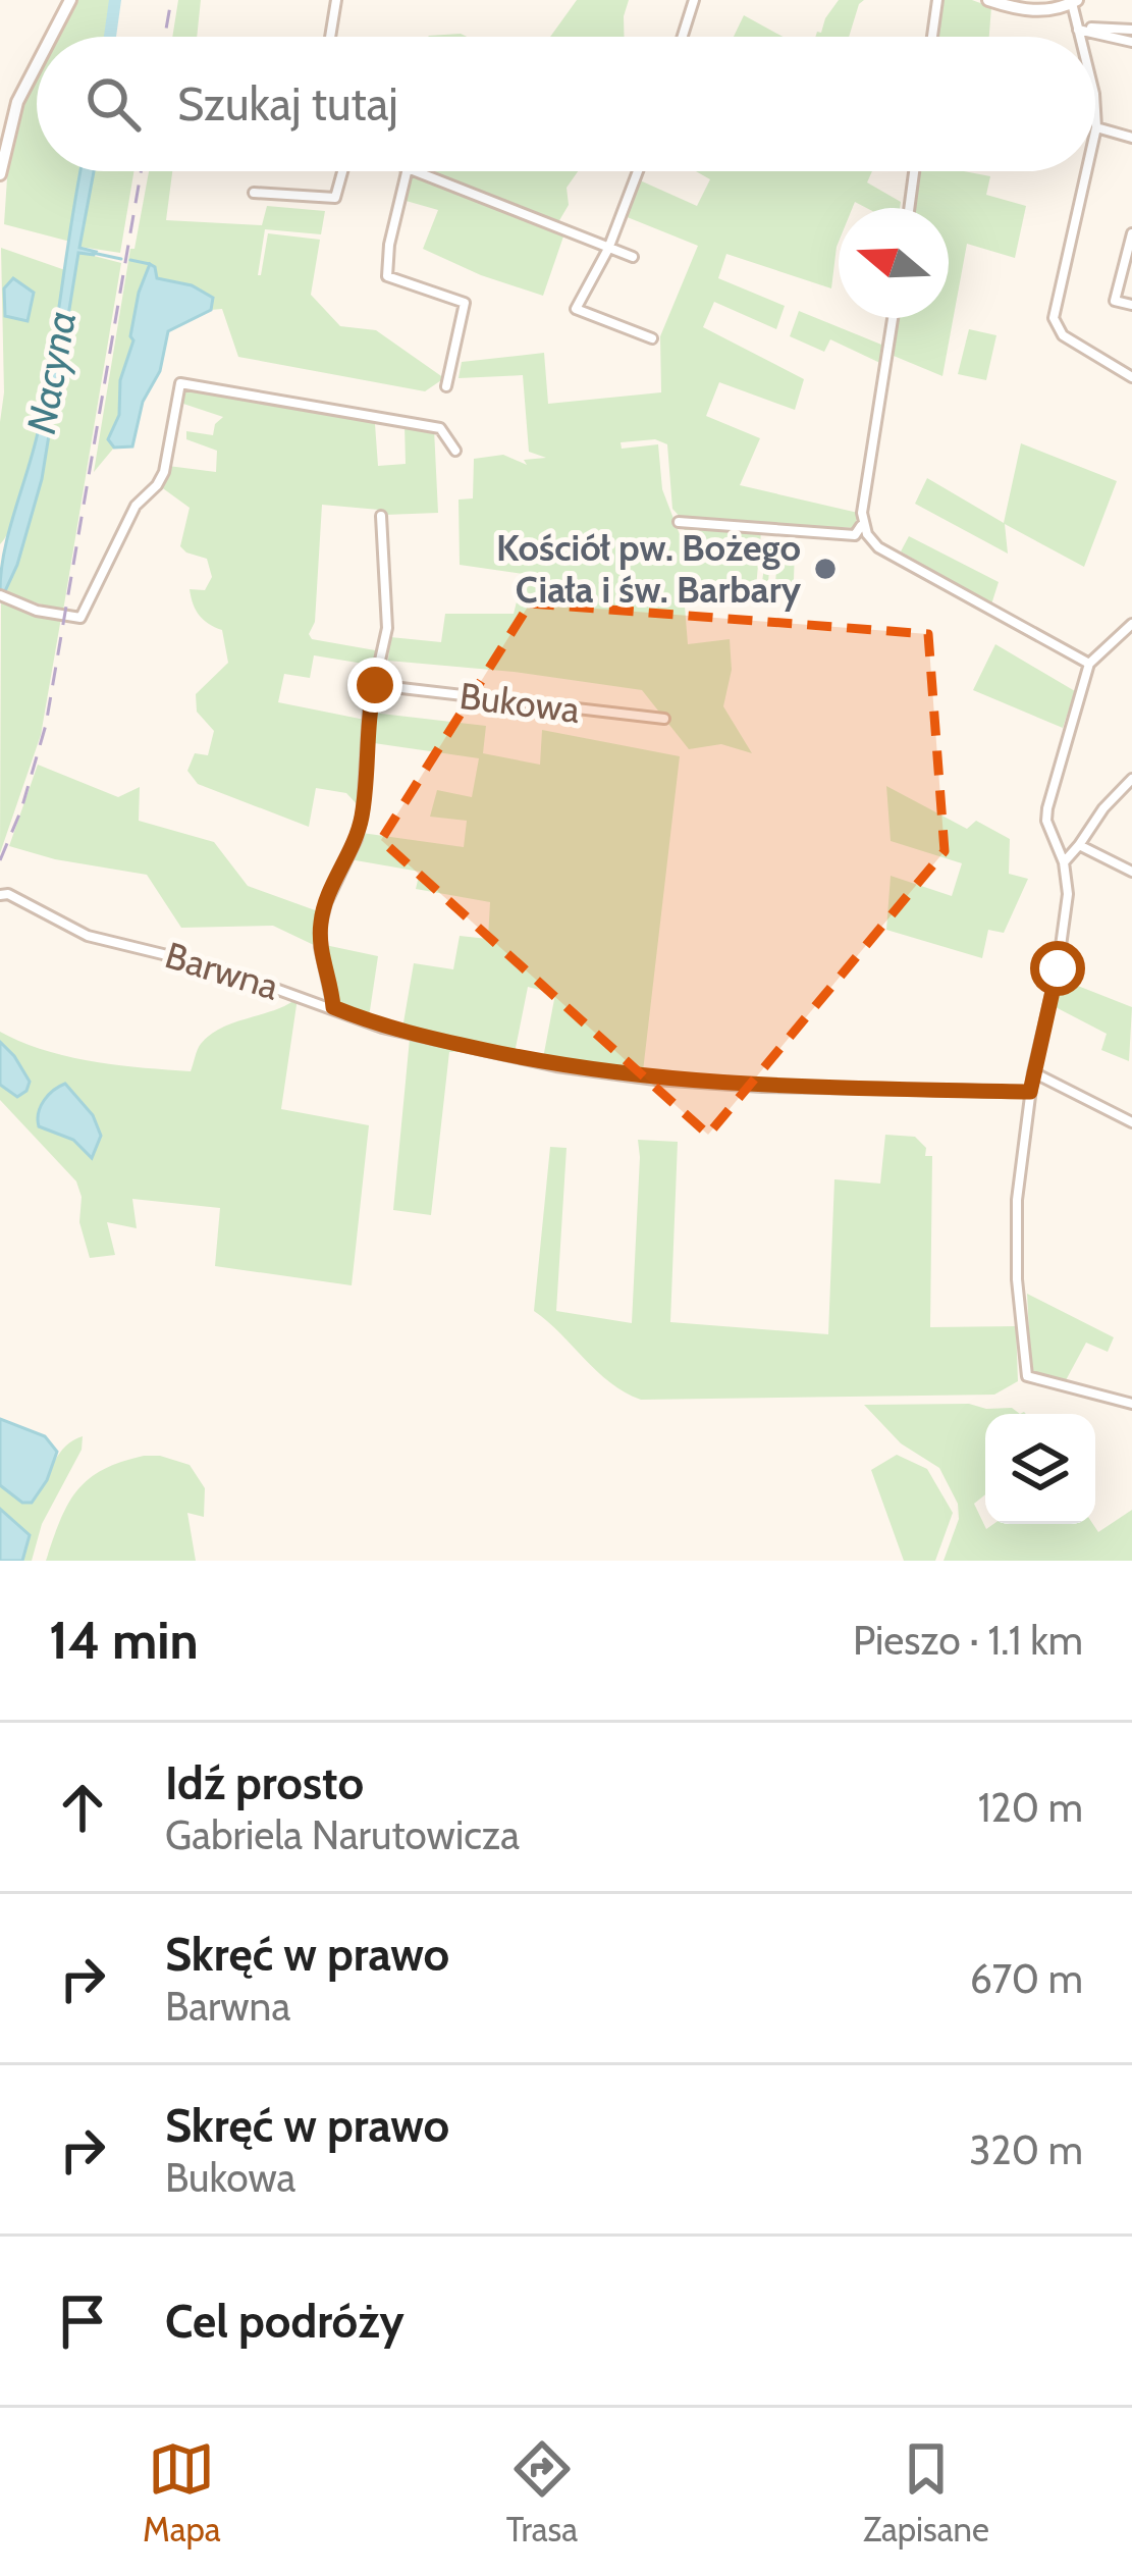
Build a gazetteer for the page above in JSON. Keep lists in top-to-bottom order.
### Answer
{
  "streets": {
    "street": ["Bukowa", "Barwna"]
  },
  "water": ["Nacyna"],
  "places": ["Kościół pw. Bożego Ciała i św. Barbary"],
  "north": "left",
  "page": {
    "search": "Szukaj tutaj",
    "heading": ["14 min", "Pieszo · 1.1 km"],
    "list": [
      ["Idź prosto", "Gabriela Narutowicza", "120 m"],
      ["Skręć w prawo", "Barwna", "670 m"],
      ["Skręć w prawo", "Bukowa", "320 m"],
      "Cel podróży"
    ],
    "nav": ["Mapa", "Trasa", "Zapisane"]
  }
}
